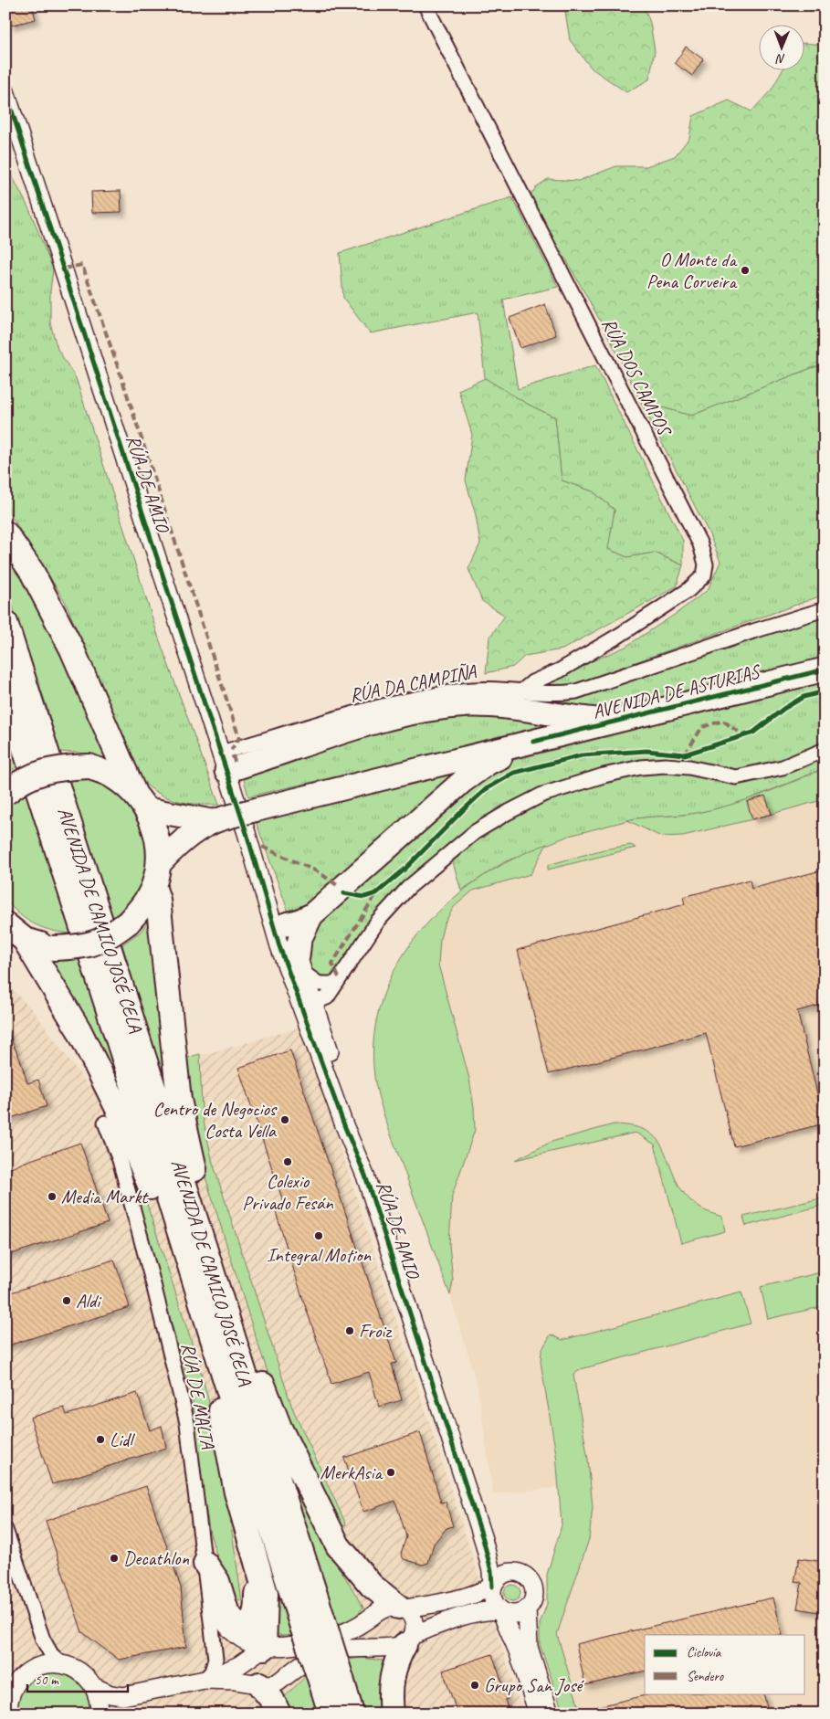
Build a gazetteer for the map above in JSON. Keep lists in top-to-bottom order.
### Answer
{
  "streets": {
    "highway": ["AVENIDA DE CAMILO JOSÉ CELA"],
    "main road": ["AVENIDA DE ASTURIAS"],
    "street": [
      "RÚA DOS CAMPOS",
      "RÚA DE AMIO",
      "RÚA DA CAMPIÑA",
      "RÚA DE MALTA"
    ]
  },
  "crossings": [
    ["RÚA DOS CAMPOS", "RÚA DA CAMPIÑA"],
    ["RÚA DE AMIO", "RÚA DA CAMPIÑA"]
  ],
  "places": [
    "O Monte da Pena Corveira",
    "Centro de Negocios Costa Vella",
    "Colexio Privado Fesán",
    "Media Markt",
    "Integral Motion",
    "Aldi",
    "Froiz",
    "Lidl",
    "MerkAsia",
    "Decathlon",
    "Grupo San José"
  ],
  "legend": ["Ciclovía", "Sendero"],
  "scale_bar": "50 m",
  "north": "bottom"
}
